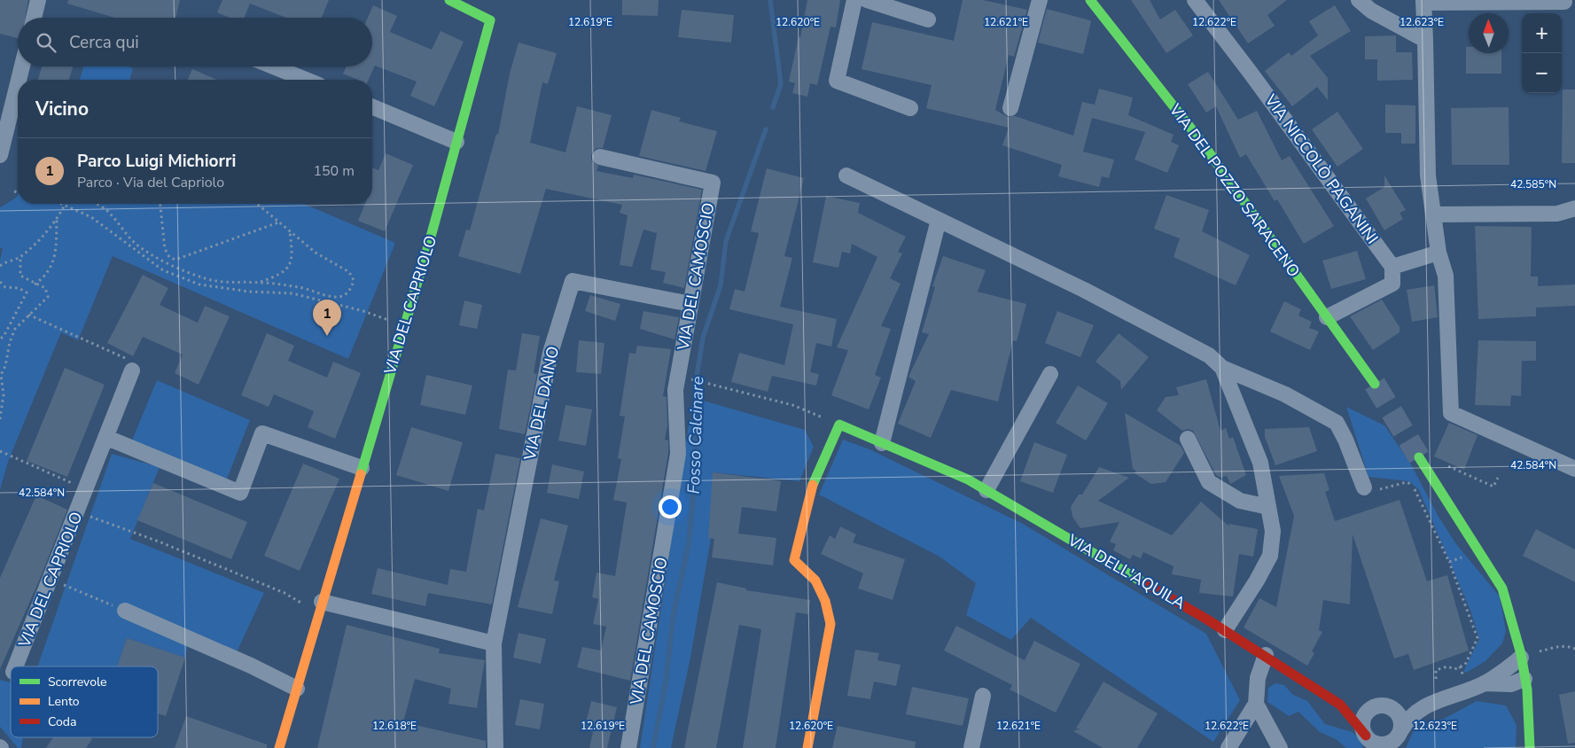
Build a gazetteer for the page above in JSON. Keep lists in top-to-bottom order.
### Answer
{
  "streets": {
    "street": [
      "VIA NICCOLÒ PAGANINI",
      "VIA DEL POZZO SARACENO",
      "VIA DEL CAMOSCIO",
      "VIA DEL CAPRIOLO",
      "VIA DEL DAINO",
      "VIA DELL'AQUILA"
    ]
  },
  "crossings": [
    ["VIA DEL CAMOSCIO", "VIA DEL DAINO"]
  ],
  "water": ["Fosso Calcinare"],
  "legend": ["Scorrevole", "Lento", "Coda"],
  "north": "top",
  "page": {
    "map_buttons": ["+", "−"],
    "search": "Cerca qui",
    "heading": "Vicino",
    "list": [
      {
        "mark": "1",
        "name": "Parco Luigi Michiorri",
        "note": "Parco · Via del Capriolo",
        "value": "150 m"
      }
    ],
    "pins": "1"
  },
  "coordinates": [
    "12.619°E",
    "12.620°E",
    "12.621°E",
    "12.622°E",
    "12.623°E",
    "42.585°N",
    "42.584°N",
    "12.618°E"
  ]
}
